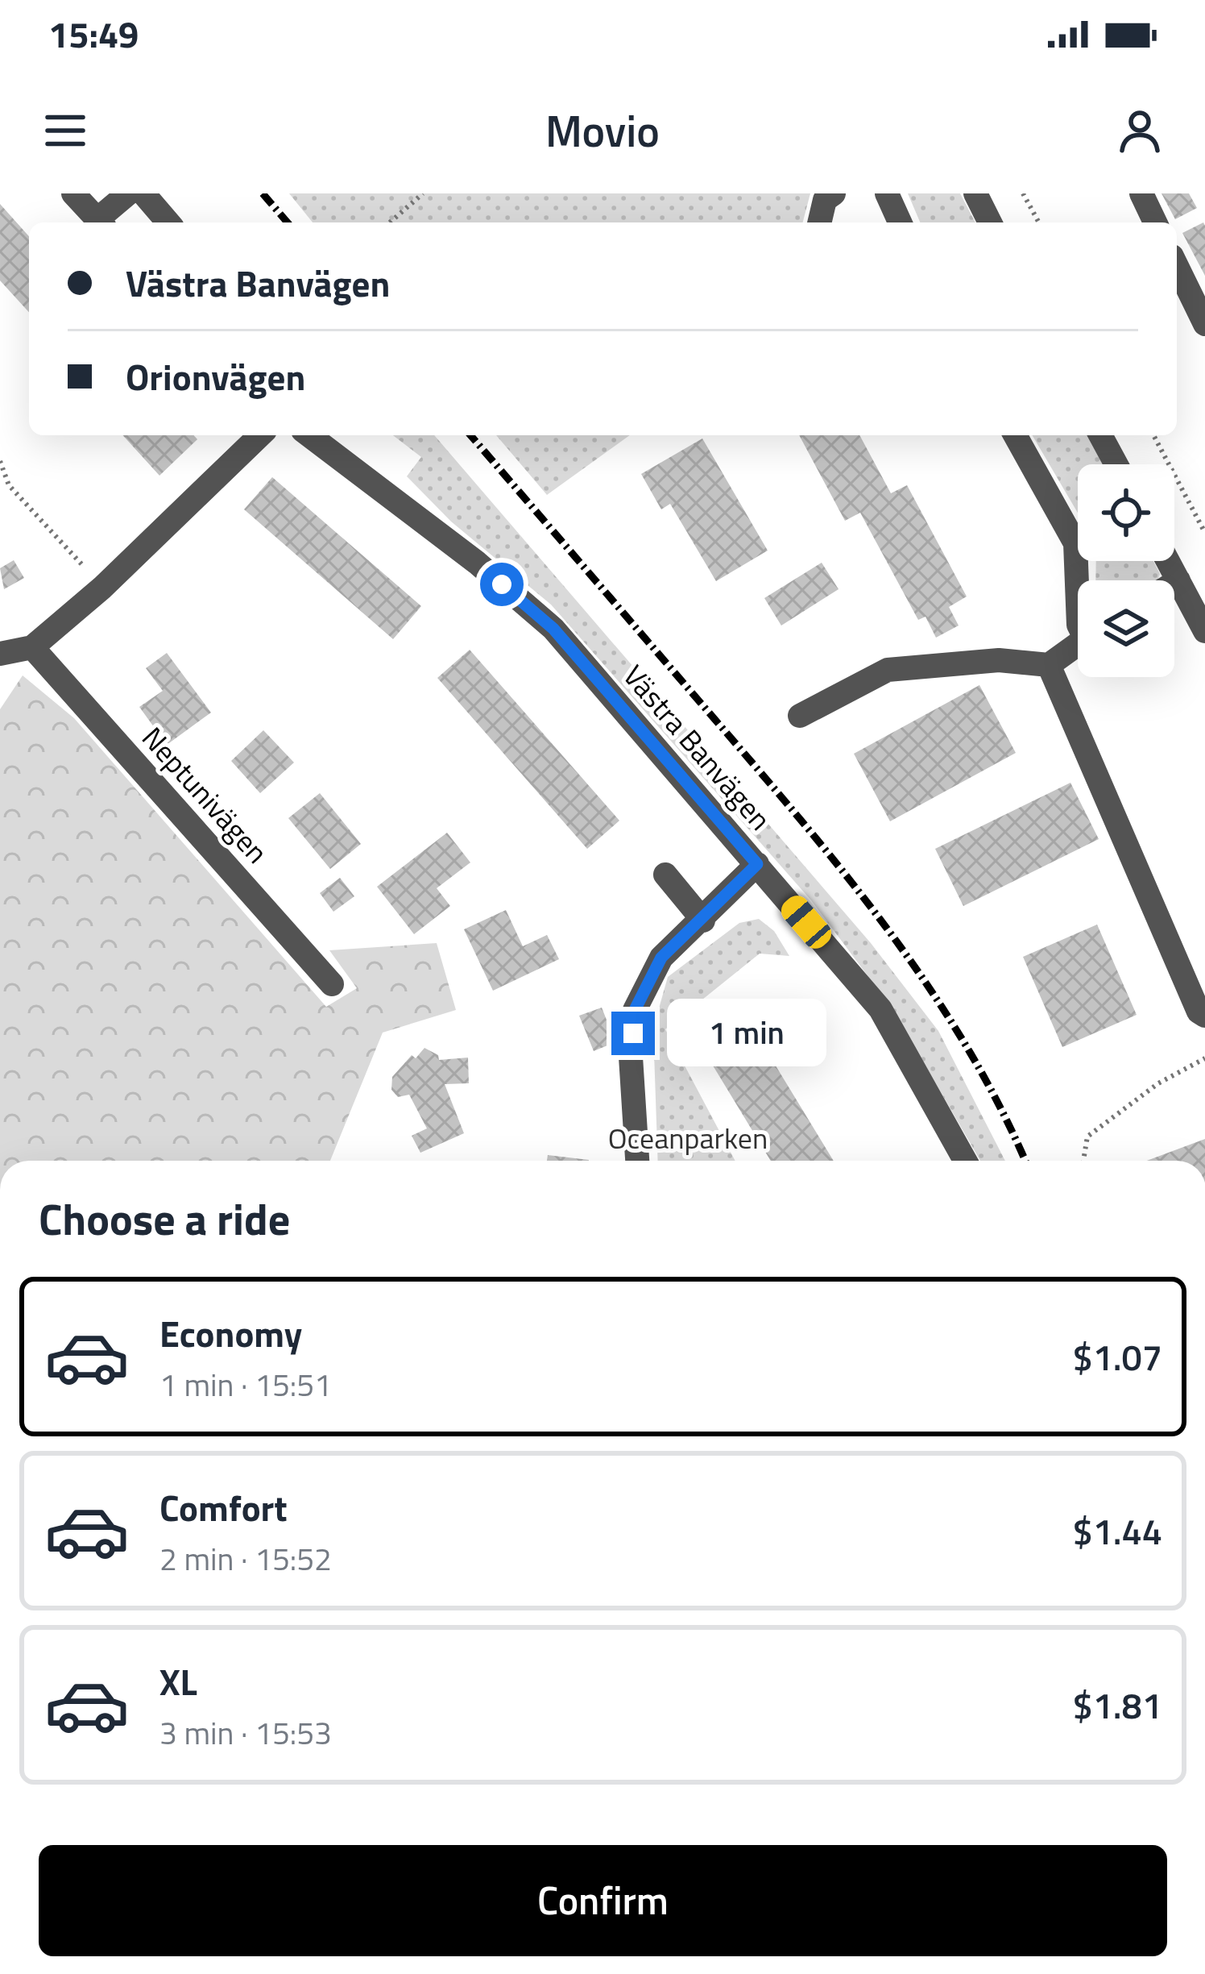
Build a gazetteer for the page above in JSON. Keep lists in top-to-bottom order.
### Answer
{
  "streets": {
    "street": ["Västra Banvägen", "Neptunivägen"]
  },
  "parks": ["Oceanparken"],
  "page": {
    "status": "15:49",
    "header": "Movio",
    "banner": ["Västra Banvägen", "Orionvägen"],
    "bubble": "1 min",
    "heading": "Choose a ride",
    "list": [
      {
        "name": "Economy",
        "note": "1 min · 15:51",
        "value": "$1.07"
      },
      {
        "name": "Comfort",
        "note": "2 min · 15:52",
        "value": "$1.44"
      },
      {
        "name": "XL",
        "note": "3 min · 15:53",
        "value": "$1.81"
      }
    ],
    "buttons": "Confirm"
  }
}
